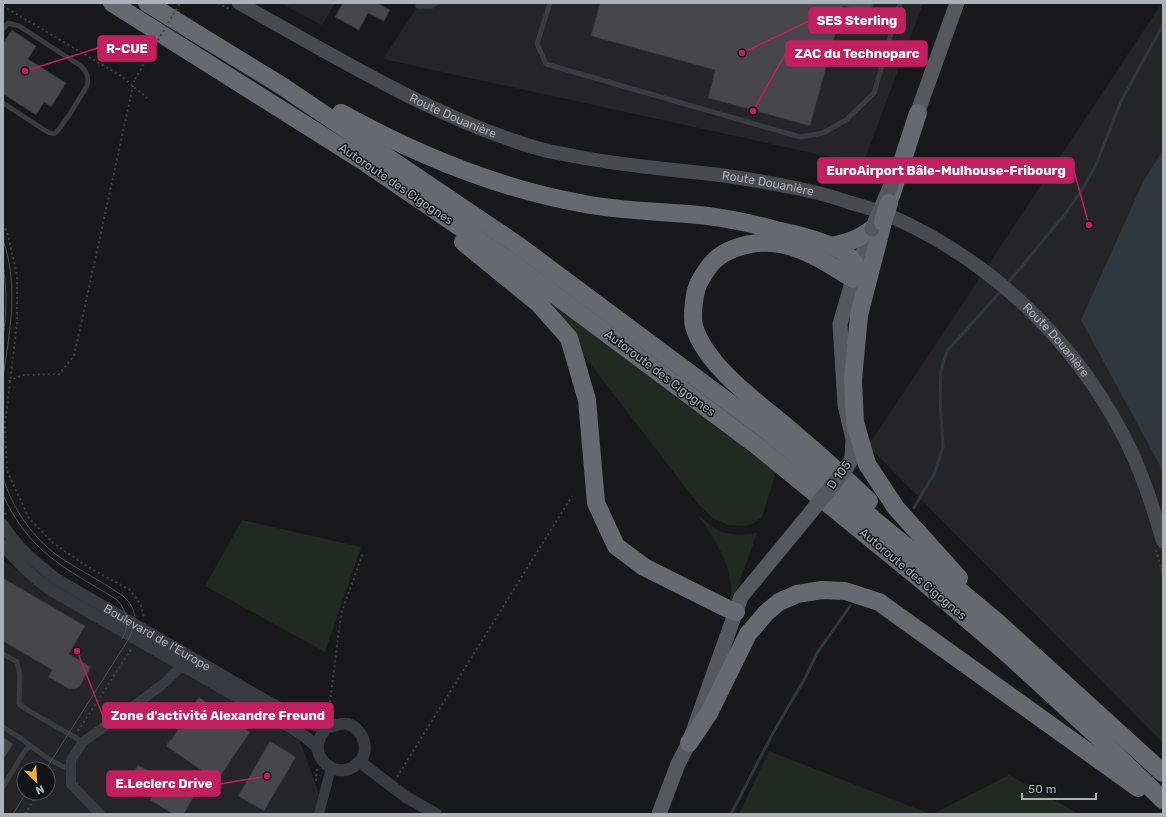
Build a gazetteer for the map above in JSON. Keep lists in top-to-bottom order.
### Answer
{
  "streets": {
    "highway": ["Autoroute des Cigognes"],
    "main road": ["Route Douanière", "D 105"],
    "street": ["Boulevard de l'Europe"]
  },
  "places": [
    "SES Sterling",
    "R-CUE",
    "ZAC du Technoparc",
    "EuroAirport Bâle-Mulhouse-Fribourg",
    "Zone d'activité Alexandre Freund",
    "E.Leclerc Drive"
  ],
  "scale_bar": "50 m",
  "north": "bottom right"
}
